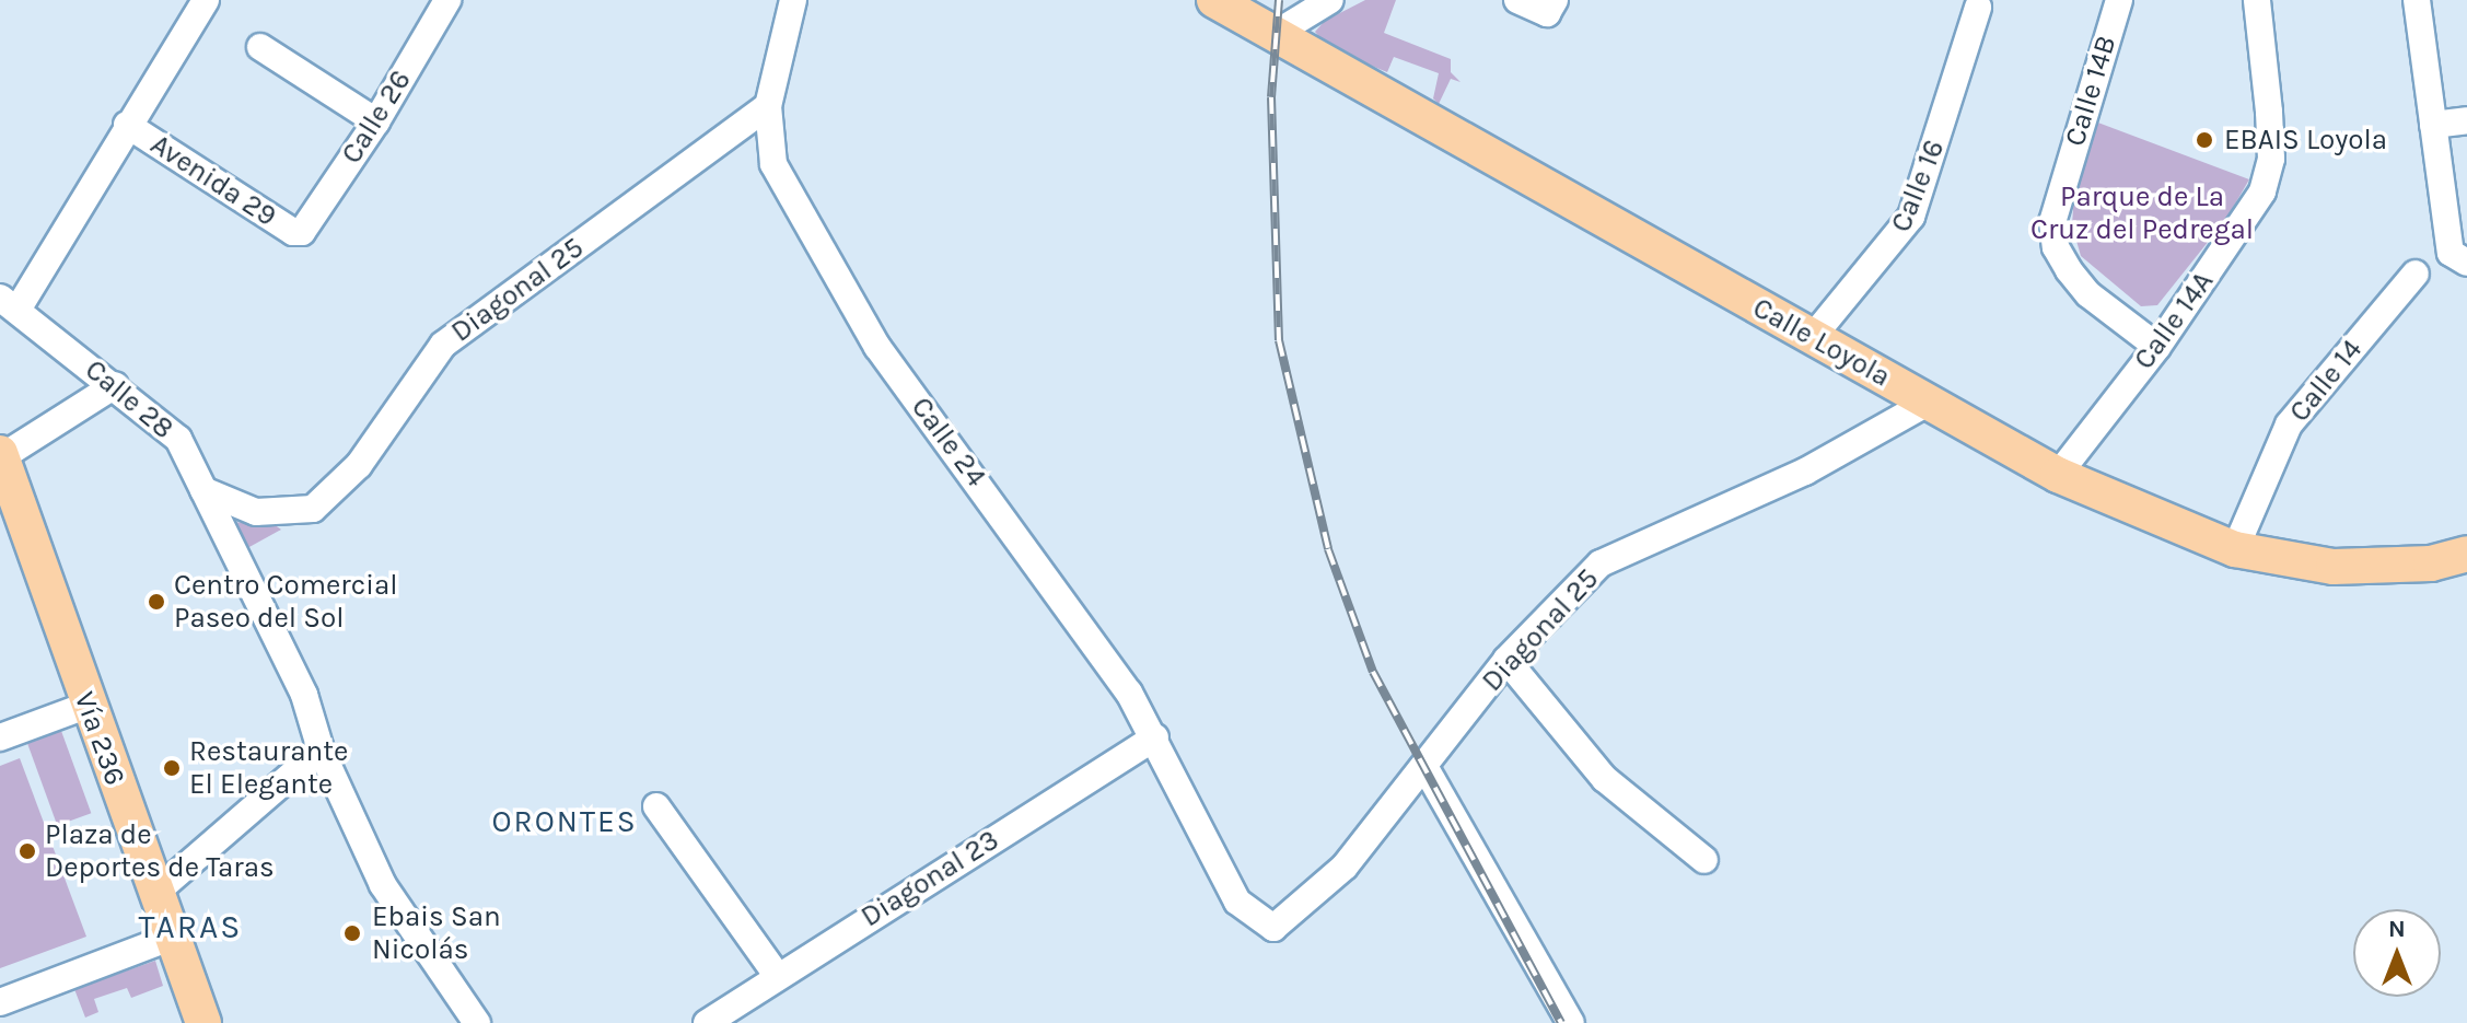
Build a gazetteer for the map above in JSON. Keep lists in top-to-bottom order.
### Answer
{
  "streets": {
    "main road": ["Calle Loyola", "Vía 236"],
    "street": [
      "Calle 14B",
      "Calle 26",
      "Avenida 29",
      "Calle 16",
      "Diagonal 25",
      "Calle 14A",
      "Calle 14",
      "Calle 28",
      "Calle 24",
      "Diagonal 23"
    ]
  },
  "crossings": [
    ["Calle 14B", "Calle 14A"],
    ["Calle 26", "Avenida 29"],
    ["Avenida 29", "Calle 28"],
    ["Calle 16", "Calle Loyola"],
    ["Diagonal 25", "Calle Loyola"],
    ["Diagonal 25", "Calle 28"],
    ["Diagonal 25", "Calle 24"],
    ["Calle 14A", "Calle Loyola"],
    ["Calle Loyola", "Calle 14"],
    ["Calle 24", "Diagonal 23"]
  ],
  "districts": ["ORONTES", "TARAS"],
  "parks": ["Parque de La Cruz del Pedregal"],
  "places": [
    "EBAIS Loyola",
    "Centro Comercial Paseo del Sol",
    "Restaurante El Elegante",
    "Plaza de Deportes de Taras",
    "Ebais San Nicolás"
  ],
  "north": "top"
}
